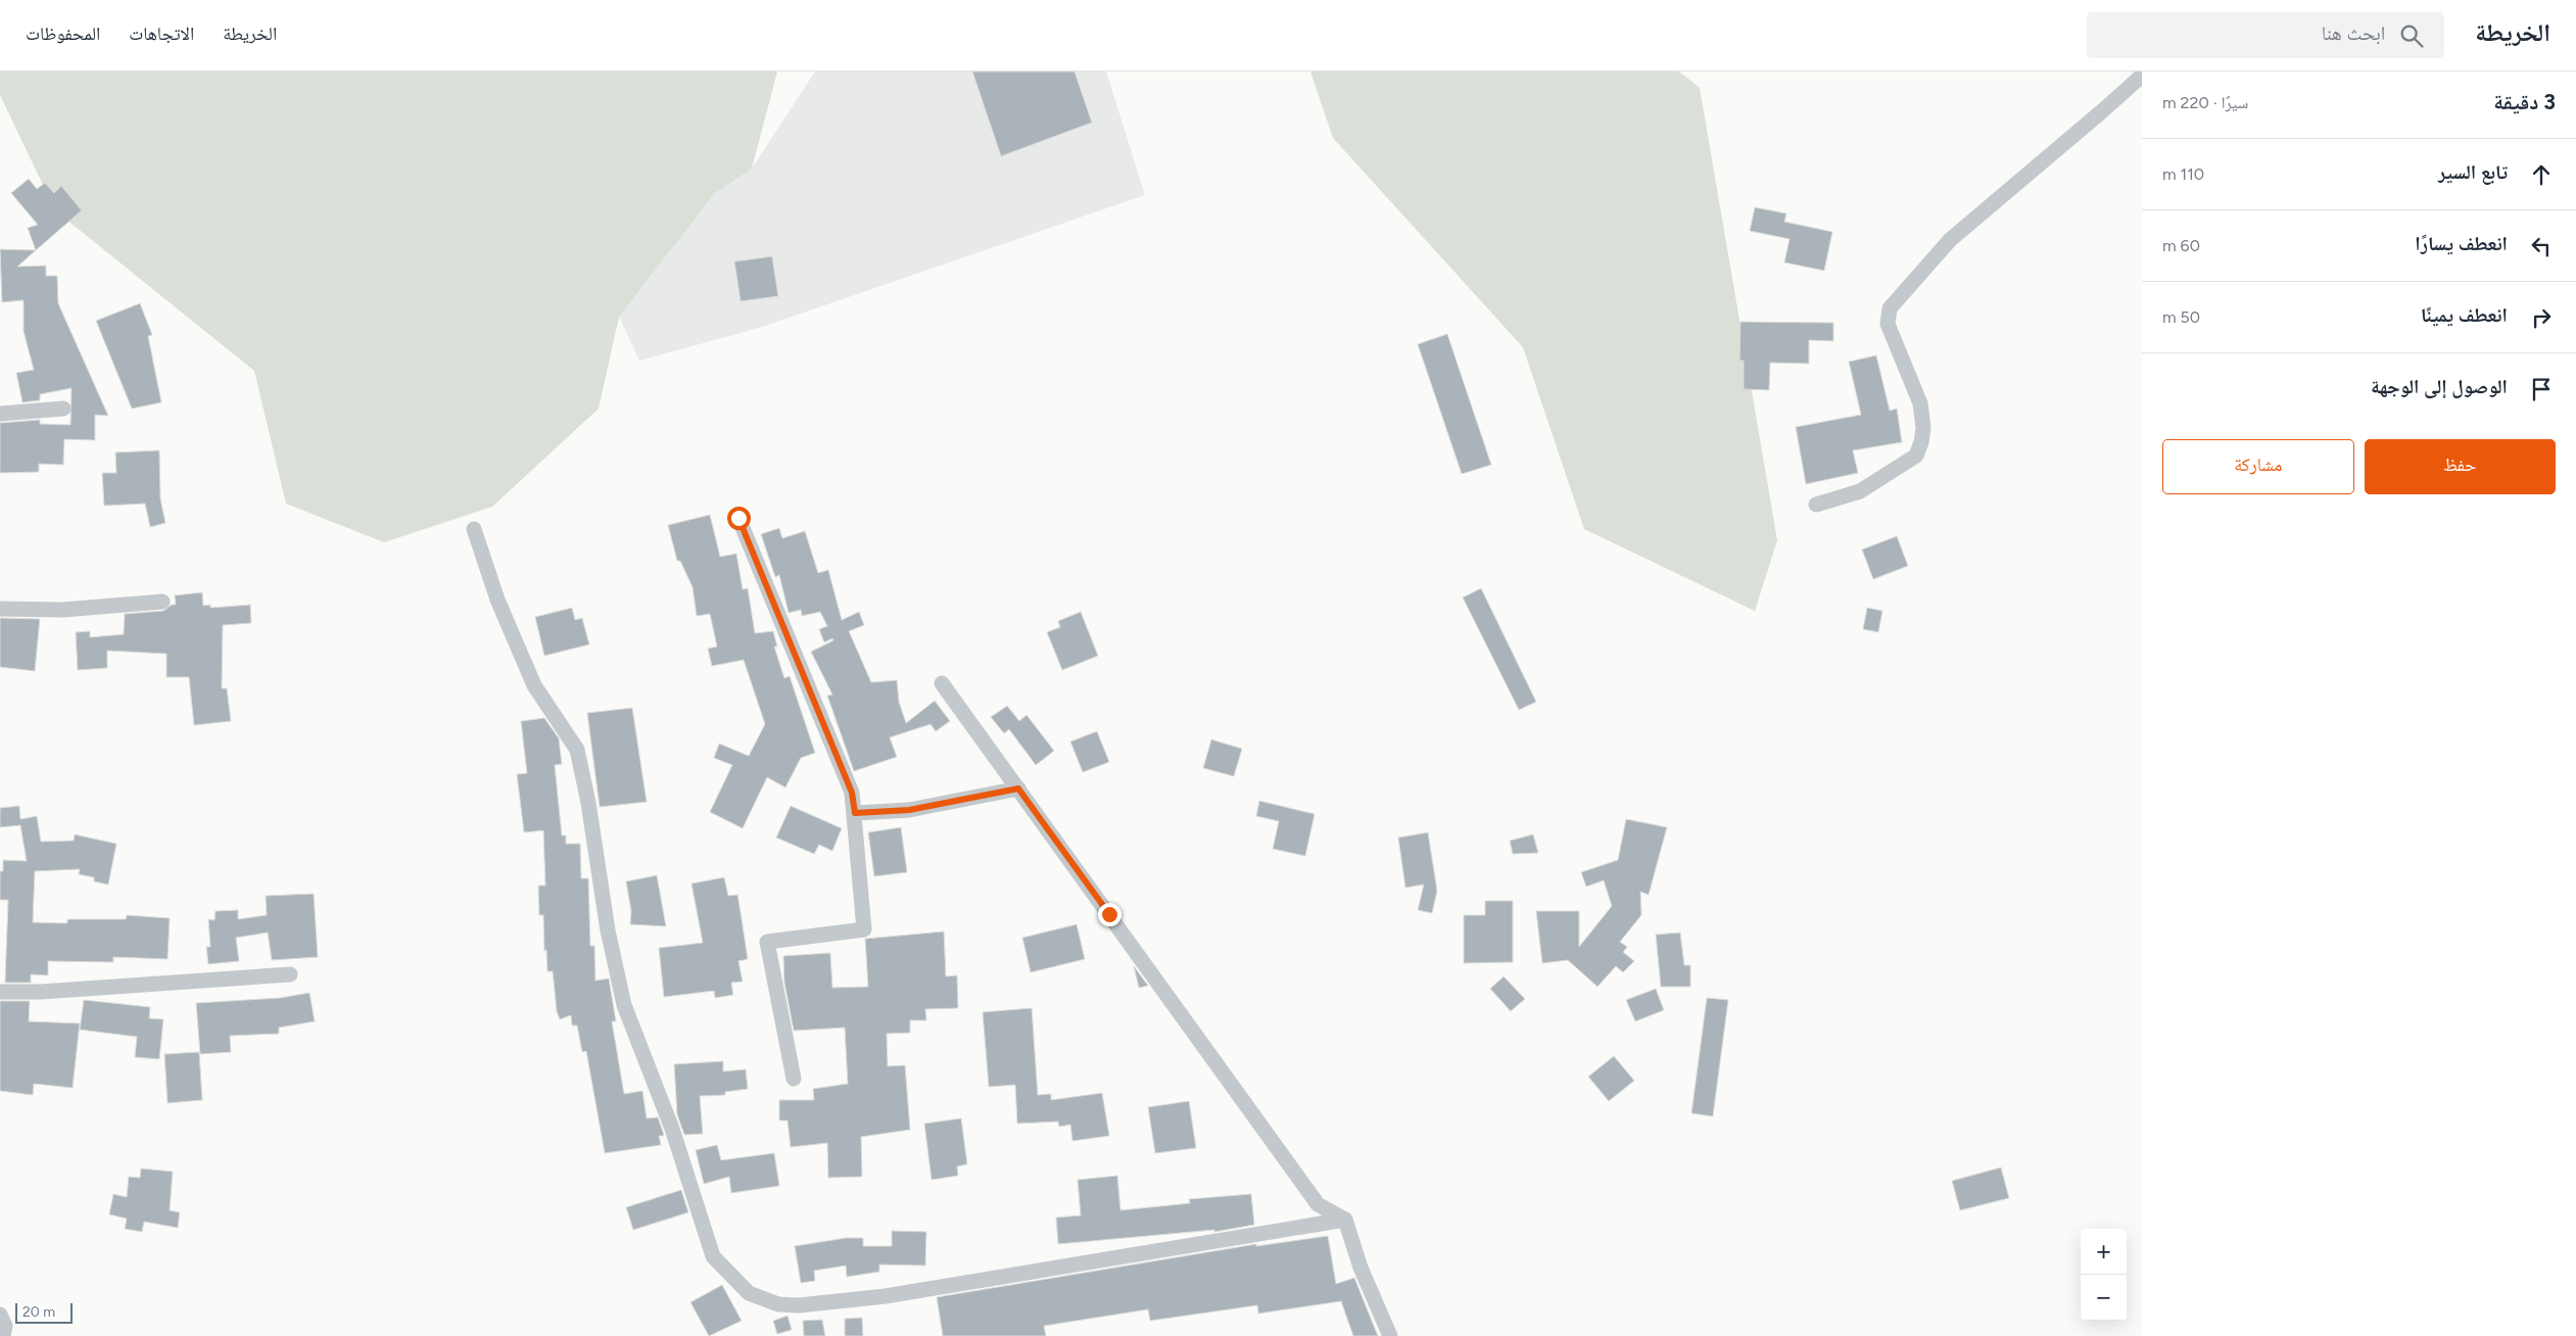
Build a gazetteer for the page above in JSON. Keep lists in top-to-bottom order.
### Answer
{
  "scale_bar": "20 m",
  "page": {
    "header": "الخريطة",
    "search": "ابحث هنا",
    "nav": ["الخريطة", "الاتجاهات", "المحفوظات"],
    "heading": ["3 دقيقة", "سيرًا · 220 m"],
    "list": [
      ["تابع السير", "110 m"],
      ["انعطف يسارًا", "60 m"],
      ["انعطف يمينًا", "50 m"],
      "الوصول إلى الوجهة"
    ],
    "buttons": ["حفظ", "مشاركة"],
    "map_buttons": ["+", "−"],
    "scale": "20 m"
  }
}
